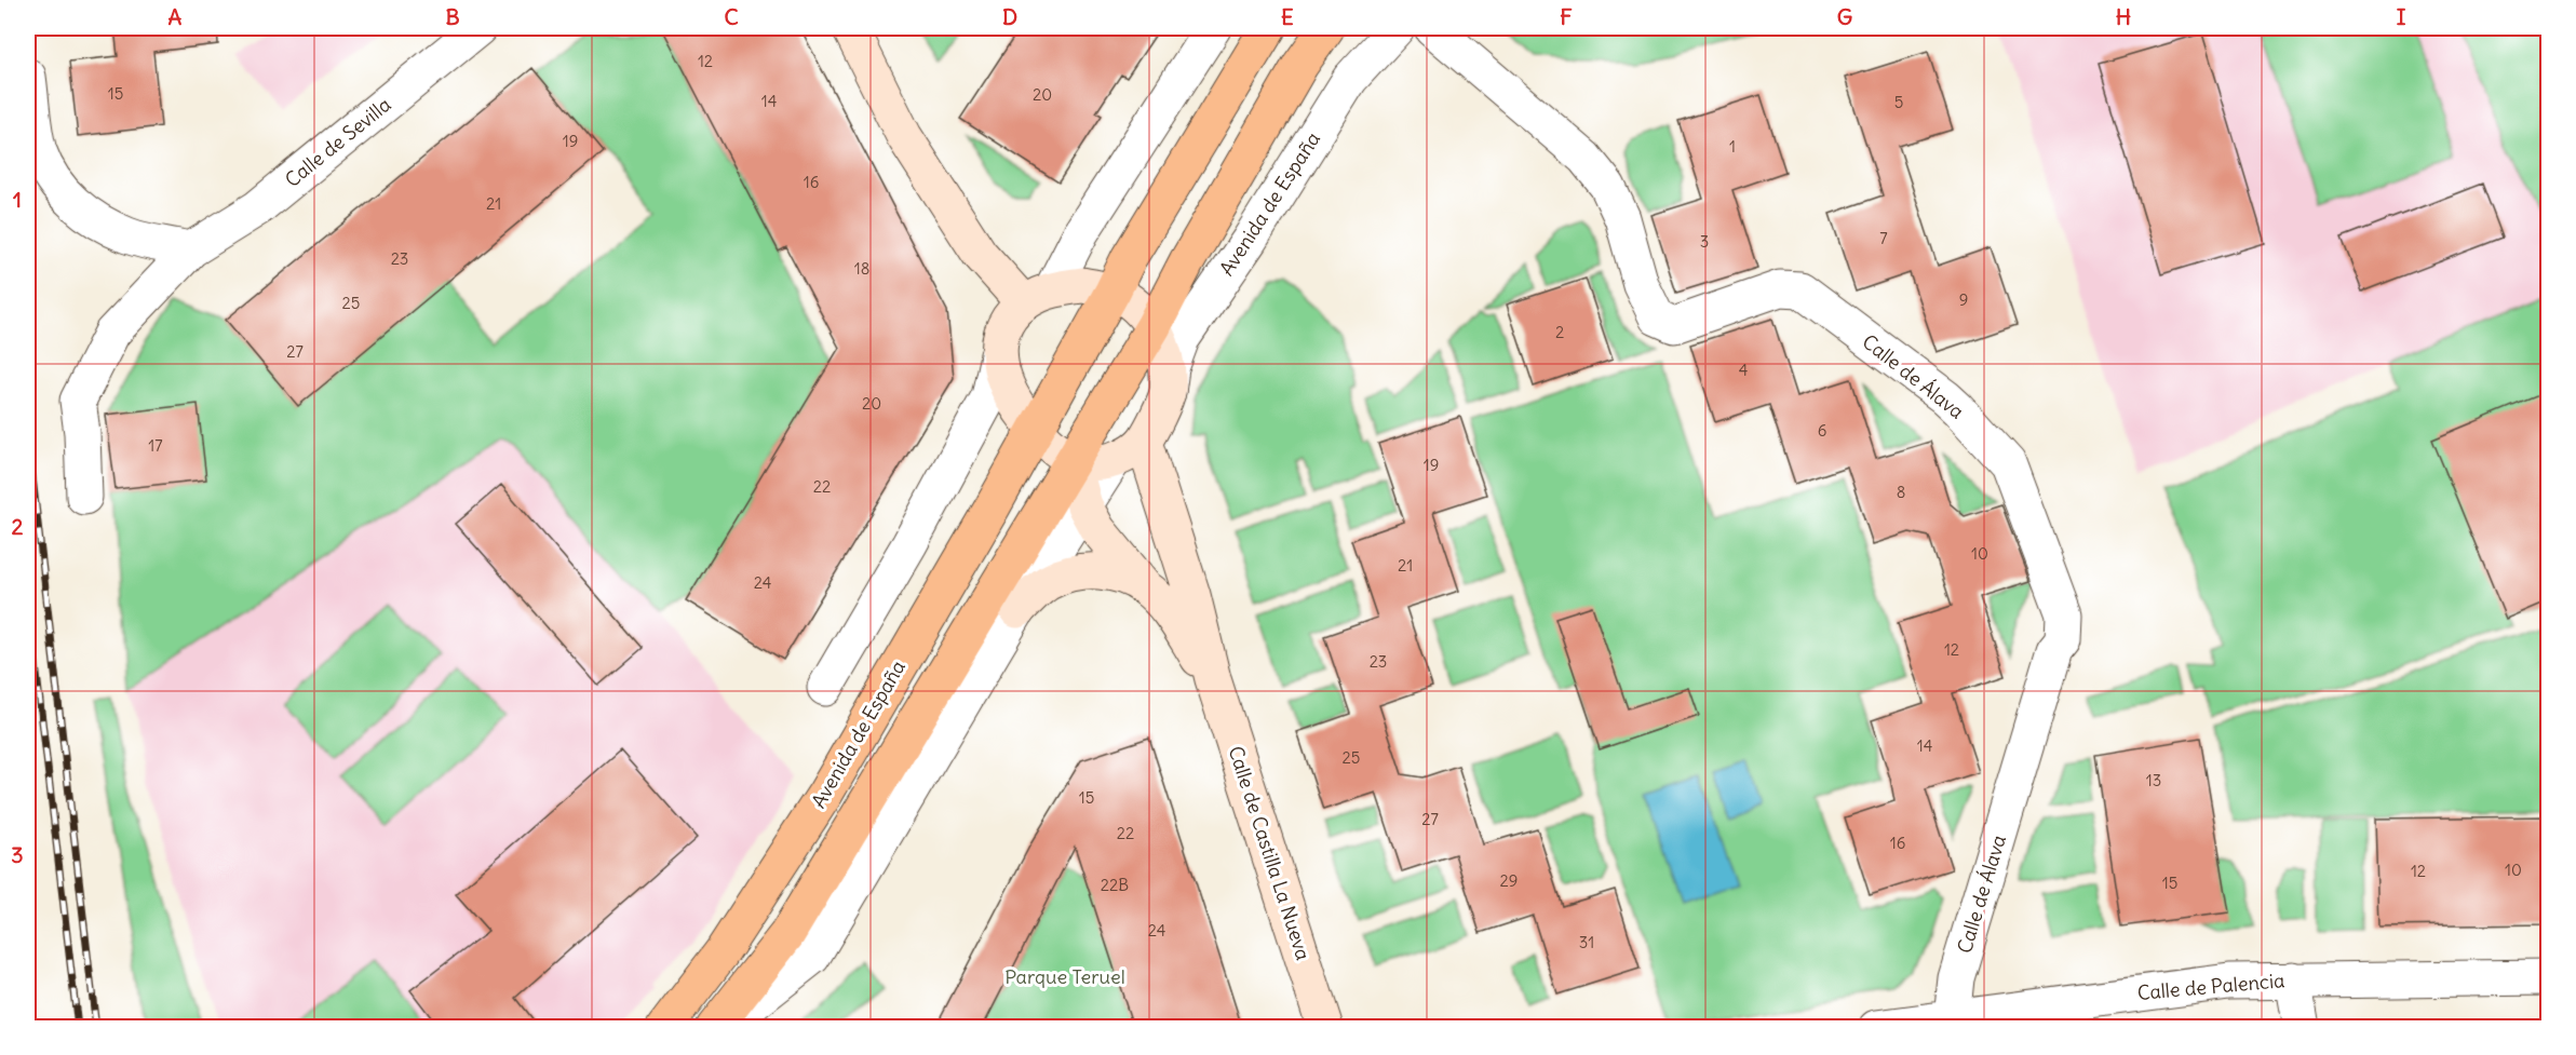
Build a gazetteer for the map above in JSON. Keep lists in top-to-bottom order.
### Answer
{
  "streets": {
    "main road": ["Avenida de España"],
    "street": [
      "Calle de Sevilla",
      "Calle de Álava",
      "Calle de Castilla La Nueva",
      "Calle de Palencia"
    ]
  },
  "crossings": [
    ["Avenida de España", "Calle de Castilla La Nueva"],
    ["Calle de Álava", "Calle de Palencia"]
  ],
  "parks": ["Parque Teruel"],
  "house_numbers": [
    "12",
    "15",
    "20",
    "14",
    "5",
    "19",
    "1",
    "16",
    "21",
    "7",
    "3",
    "23",
    "18",
    "9",
    "25",
    "2",
    "27",
    "4",
    "20",
    "6",
    "17",
    "19",
    "22",
    "8",
    "10",
    "21",
    "24",
    "12",
    "23",
    "14",
    "25",
    "13",
    "15",
    "27",
    "22",
    "16",
    "10",
    "12",
    "29",
    "15",
    "22B",
    "24",
    "31"
  ],
  "grid": {
    "columns": [
      "A",
      "B",
      "C",
      "D",
      "E",
      "F",
      "G",
      "H",
      "I"
    ],
    "rows": ["1", "2", "3"]
  }
}
